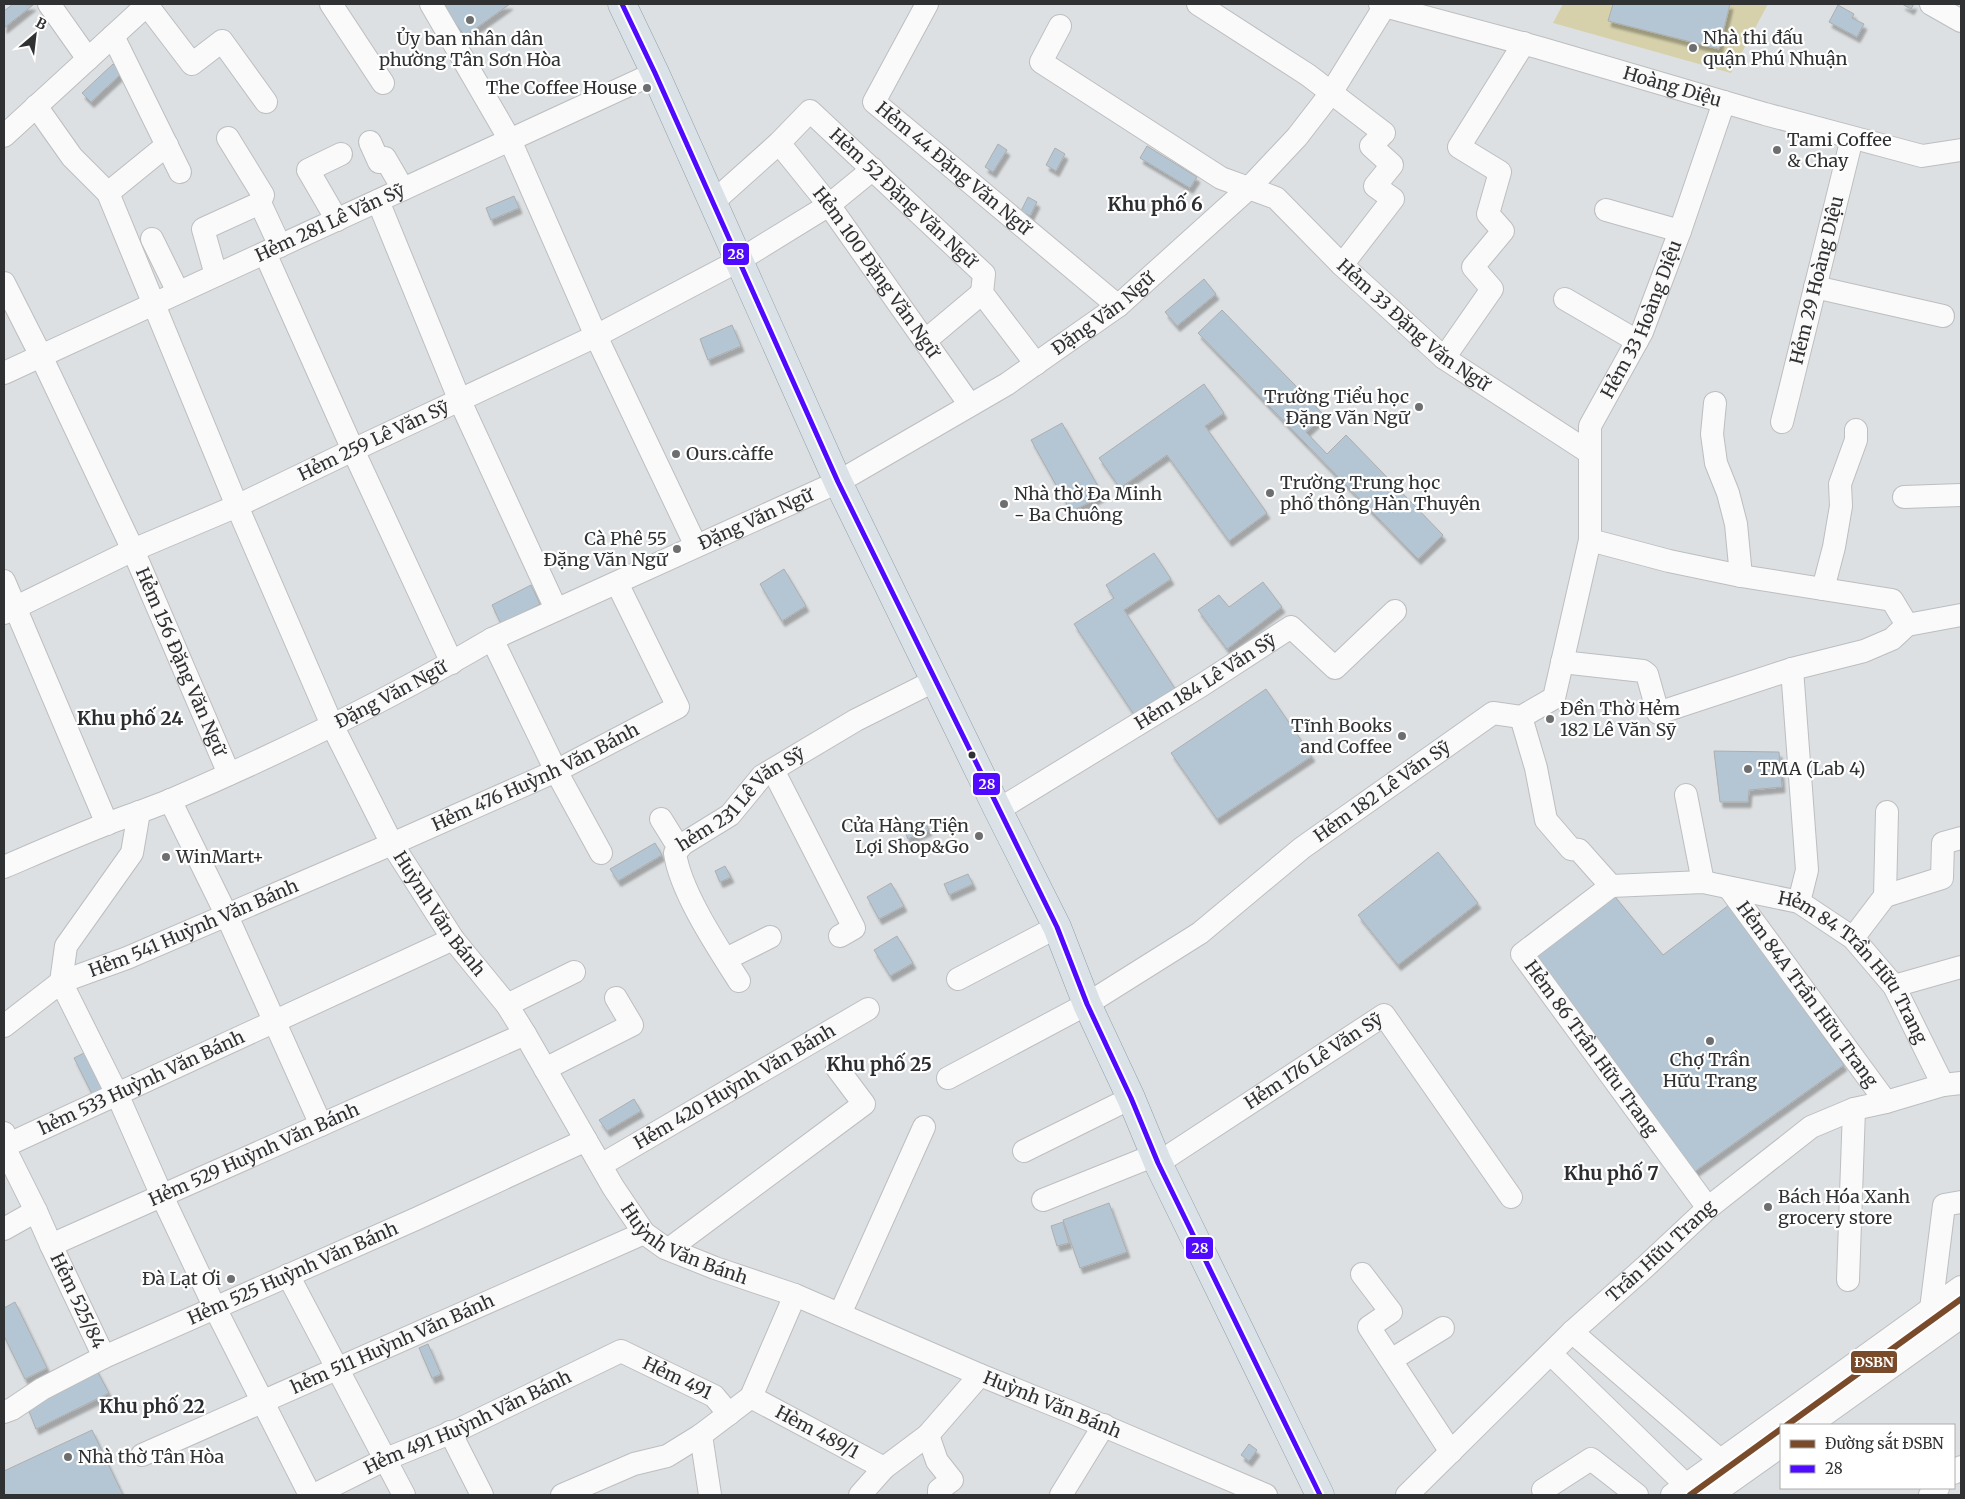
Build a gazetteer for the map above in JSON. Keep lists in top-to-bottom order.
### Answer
{
  "streets": {
    "street": [
      "Hoàng Diệu",
      "Hẻm 44 Đặng Văn Ngữ",
      "Hẻm 52 Đặng Văn Ngữ",
      "Hẻm 281 Lê Văn Sỹ",
      "Hẻm 100 Đặng Văn Ngữ",
      "Hẻm 29 Hoàng Diệu",
      "Đặng Văn Ngữ",
      "Hẻm 33 Hoàng Diệu",
      "Hẻm 33 Đặng Văn Ngữ",
      "Hẻm 259 Lê Văn Sỹ",
      "Hẻm 156 Đặng Văn Ngữ",
      "Hẻm 184 Lê Văn Sỹ",
      "Hẻm 476 Huỳnh Văn Bánh",
      "Hẻm 182 Lê Văn Sỹ",
      "hẻm 231 Lê Văn Sỹ",
      "Huỳnh Văn Bánh",
      "Hẻm 541 Huỳnh Văn Bánh",
      "Hẻm 84 Trần Hữu Trang",
      "Hẻm 84A Trần Hữu Trang",
      "Hẻm 86 Trần Hữu Trang",
      "Hẻm 176 Lê Văn Sỹ",
      "hẻm 533 Huỳnh Văn Bánh",
      "Hẻm 420 Huỳnh Văn Bánh",
      "Hẻm 529 Huỳnh Văn Bánh",
      "Trần Hữu Trang",
      "Hẻm 525 Huỳnh Văn Bánh",
      "Hẻm 525/84",
      "hẻm 511 Huỳnh Văn Bánh",
      "Hẻm 491",
      "Hẻm 491 Huỳnh Văn Bánh",
      "Hèm 489/1"
    ]
  },
  "crossings": [
    ["Hoàng Diệu", "Hẻm 29 Hoàng Diệu"],
    ["Hoàng Diệu", "Đặng Văn Ngữ"],
    ["Hoàng Diệu", "Hẻm 33 Hoàng Diệu"],
    ["Hẻm 44 Đặng Văn Ngữ", "Đặng Văn Ngữ"],
    ["Hẻm 52 Đặng Văn Ngữ", "Hẻm 100 Đặng Văn Ngữ"],
    ["Hẻm 52 Đặng Văn Ngữ", "Đặng Văn Ngữ"],
    ["Hẻm 52 Đặng Văn Ngữ", "Hẻm 259 Lê Văn Sỹ"],
    ["Hẻm 281 Lê Văn Sỹ", "Hẻm 156 Đặng Văn Ngữ"],
    ["Hẻm 281 Lê Văn Sỹ", "Huỳnh Văn Bánh"],
    ["Hẻm 100 Đặng Văn Ngữ", "Đặng Văn Ngữ"],
    ["Hẻm 100 Đặng Văn Ngữ", "Hẻm 259 Lê Văn Sỹ"],
    ["Đặng Văn Ngữ", "Hẻm 33 Đặng Văn Ngữ"],
    ["Đặng Văn Ngữ", "Hẻm 156 Đặng Văn Ngữ"],
    ["Đặng Văn Ngữ", "Hẻm 476 Huỳnh Văn Bánh"],
    ["Đặng Văn Ngữ", "Huỳnh Văn Bánh"],
    ["Hẻm 33 Hoàng Diệu", "Hẻm 33 Đặng Văn Ngữ"],
    ["Hẻm 259 Lê Văn Sỹ", "Hẻm 156 Đặng Văn Ngữ"],
    ["Hẻm 259 Lê Văn Sỹ", "Huỳnh Văn Bánh"],
    ["Hẻm 476 Huỳnh Văn Bánh", "Huỳnh Văn Bánh"],
    ["Hẻm 476 Huỳnh Văn Bánh", "Hẻm 541 Huỳnh Văn Bánh"],
    ["Huỳnh Văn Bánh", "Hẻm 541 Huỳnh Văn Bánh"],
    ["Huỳnh Văn Bánh", "hẻm 533 Huỳnh Văn Bánh"],
    ["Huỳnh Văn Bánh", "Hẻm 420 Huỳnh Văn Bánh"],
    ["Huỳnh Văn Bánh", "Hẻm 529 Huỳnh Văn Bánh"],
    ["Huỳnh Văn Bánh", "Hẻm 525 Huỳnh Văn Bánh"],
    ["Huỳnh Văn Bánh", "hẻm 511 Huỳnh Văn Bánh"],
    ["Hẻm 84 Trần Hữu Trang", "Hẻm 84A Trần Hữu Trang"],
    ["Hẻm 84 Trần Hữu Trang", "Hẻm 86 Trần Hữu Trang"],
    ["Hẻm 84 Trần Hữu Trang", "Trần Hữu Trang"],
    ["Hẻm 84A Trần Hữu Trang", "Trần Hữu Trang"],
    ["Hẻm 86 Trần Hữu Trang", "Trần Hữu Trang"],
    ["hẻm 533 Huỳnh Văn Bánh", "Hẻm 529 Huỳnh Văn Bánh"],
    ["Hẻm 529 Huỳnh Văn Bánh", "Hẻm 525/84"],
    ["Hẻm 525 Huỳnh Văn Bánh", "Hẻm 525/84"],
    ["Hẻm 491", "Hẻm 491 Huỳnh Văn Bánh"]
  ],
  "districts": [
    "Khu phố 6",
    "Khu phố 24",
    "Khu phố 25",
    "Khu phố 7",
    "Khu phố 22"
  ],
  "places": [
    "Ủy ban nhân dân phường Tân Sơn Hòa",
    "Nhà thi đấu quận Phú Nhuận",
    "The Coffee House",
    "Tami Coffee & Chay",
    "Trường Tiểu học Đặng Văn Ngữ",
    "Ours.càffe",
    "Trường Trung học phổ thông Hàn Thuyên",
    "Nhà thờ Đa Minh - Ba Chuông",
    "Cà Phê 55 Đặng Văn Ngữ",
    "Đền Thờ Hẻm 182 Lê Văn Sỹ",
    "Tĩnh Books and Coffee",
    "TMA (Lab 4)",
    "Cửa Hàng Tiện Lợi Shop&Go",
    "WinMart+",
    "Chợ Trần Hữu Trang",
    "Bách Hóa Xanh grocery store",
    "Đà Lạt Ơi",
    "Nhà thờ Tân Hòa"
  ],
  "lines": ["transit line 28", "rail line ĐSBN"],
  "legend": ["Đường sắt ĐSBN", "28"],
  "north": "top right"
}
